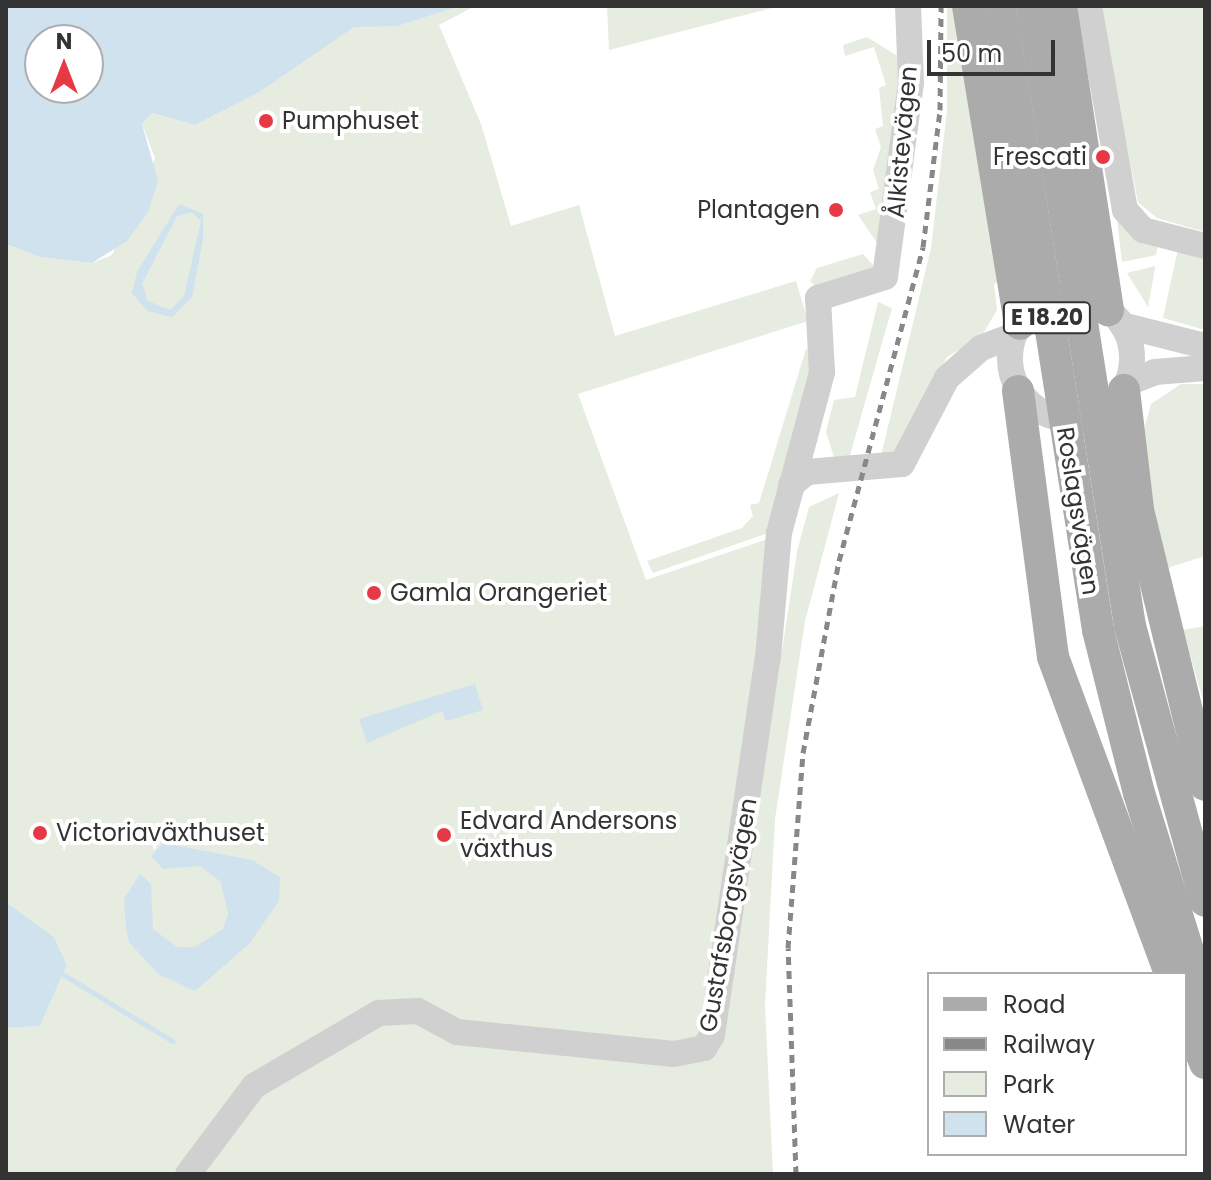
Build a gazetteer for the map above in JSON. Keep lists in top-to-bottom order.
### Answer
{
  "streets": {
    "main road": ["E 18.20", "Roslagsvägen"],
    "street": ["Ålkistevägen", "Gustafsborgsvägen"]
  },
  "crossings": [
    ["Ålkistevägen", "Gustafsborgsvägen"]
  ],
  "places": [
    "Pumphuset",
    "Frescati",
    "Plantagen",
    "Gamla Orangeriet",
    "Victoriaväxthuset",
    "Edvard Andersons växthus"
  ],
  "legend": [
    "Road",
    "Railway",
    "Park",
    "Water"
  ],
  "scale_bar": "50 m",
  "north": "top"
}
